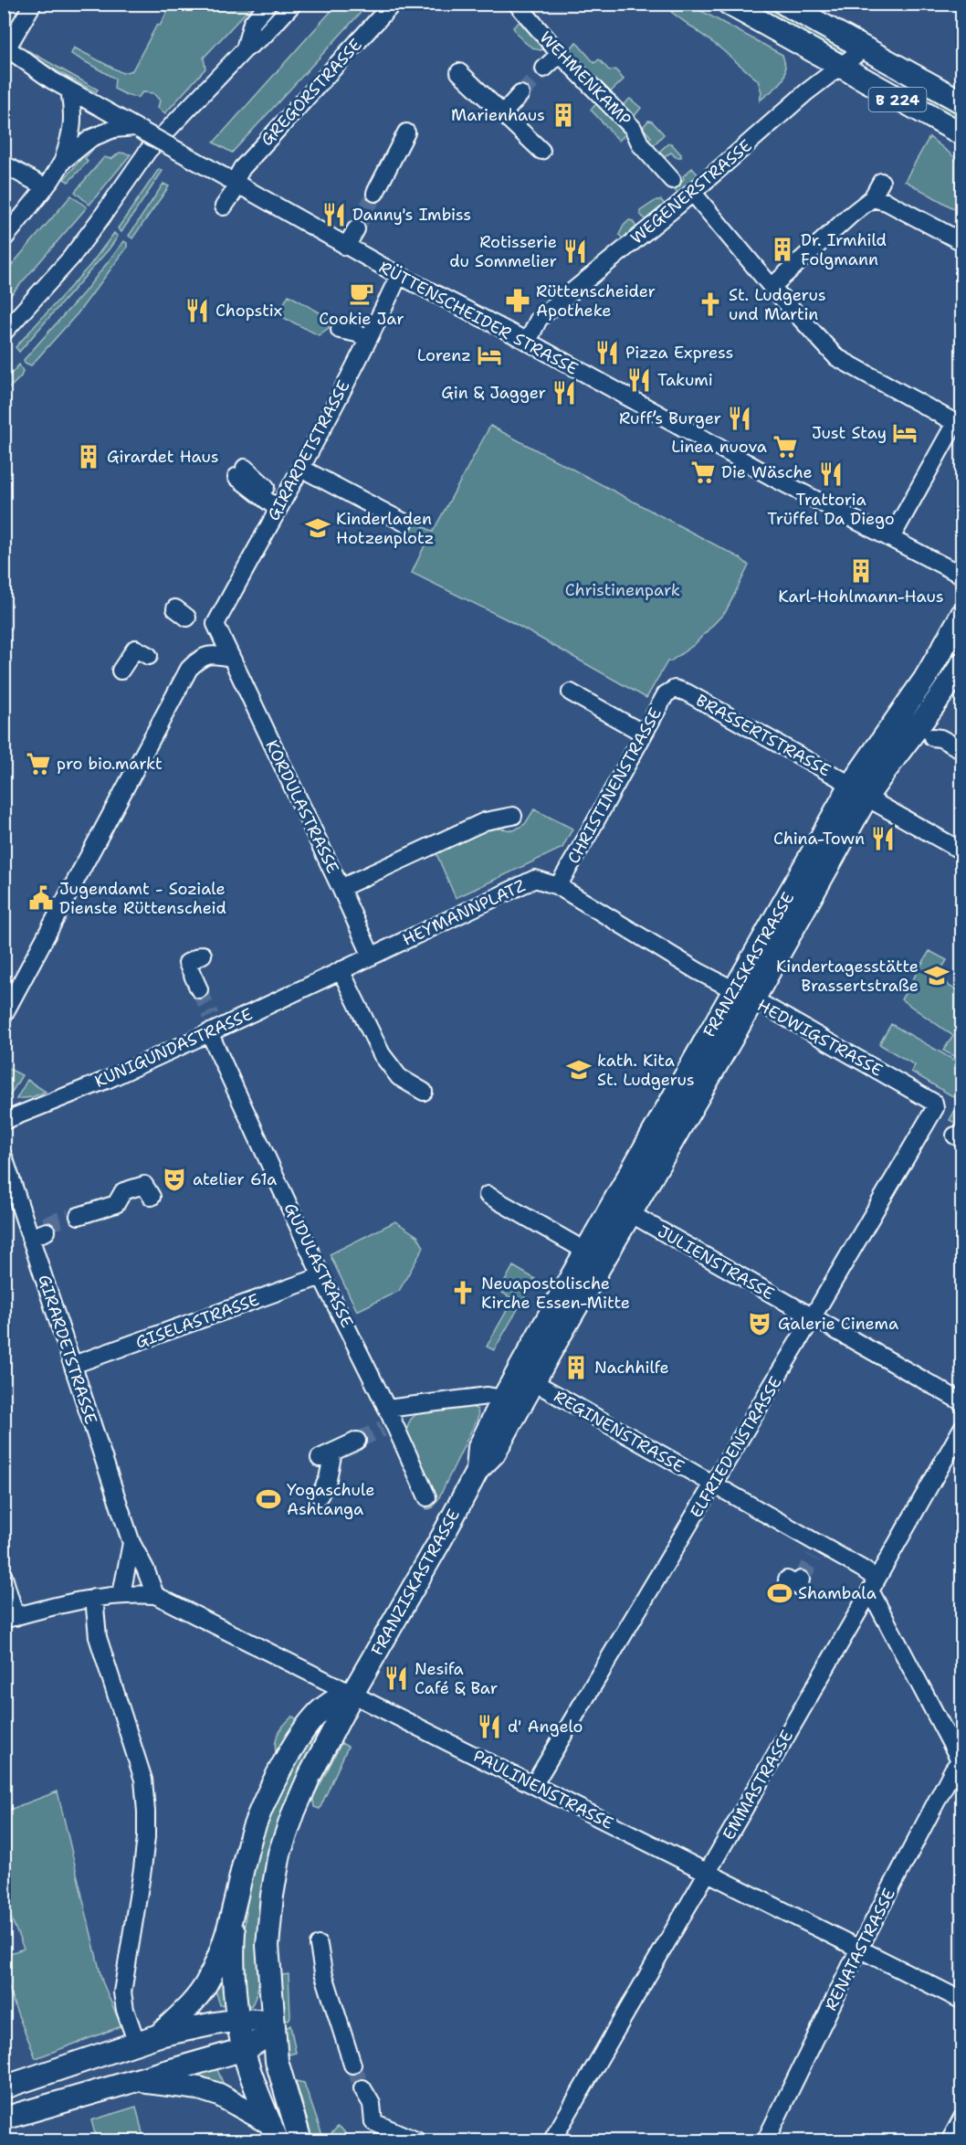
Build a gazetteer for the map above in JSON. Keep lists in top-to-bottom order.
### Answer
{
  "streets": {
    "main road": ["B 224", "FRANZISKASTRASSE"],
    "street": [
      "WEHMENKAMP",
      "GREGORSTRASSE",
      "WEGENERSTRASSE",
      "RÜTTENSCHEIDER STRASSE",
      "GIRARDETSTRASSE",
      "BRASSERTSTRASSE",
      "CHRISTINENSTRASSE",
      "KORDULASTRASSE",
      "HEYMANNPLATZ",
      "HEDWIGSTRASSE",
      "KUNIGUNDASTRASSE",
      "JULIENSTRASSE",
      "GUDULASTRASSE",
      "GISELASTRASSE",
      "REGINENSTRASSE",
      "ELFRIEDENSTRASSE",
      "EMMASTRASSE",
      "PAULINENSTRASSE",
      "RENATASTRASSE"
    ]
  },
  "crossings": [
    ["GREGORSTRASSE", "RÜTTENSCHEIDER STRASSE"],
    ["B 224", "WEGENERSTRASSE"],
    ["WEGENERSTRASSE", "RÜTTENSCHEIDER STRASSE"],
    ["RÜTTENSCHEIDER STRASSE", "GIRARDETSTRASSE"],
    ["GIRARDETSTRASSE", "KORDULASTRASSE"],
    ["GIRARDETSTRASSE", "GISELASTRASSE"],
    ["GIRARDETSTRASSE", "PAULINENSTRASSE"],
    ["BRASSERTSTRASSE", "CHRISTINENSTRASSE"],
    ["BRASSERTSTRASSE", "FRANZISKASTRASSE"],
    ["CHRISTINENSTRASSE", "HEYMANNPLATZ"],
    ["CHRISTINENSTRASSE", "HEDWIGSTRASSE"],
    ["KORDULASTRASSE", "HEYMANNPLATZ"],
    ["KORDULASTRASSE", "KUNIGUNDASTRASSE"],
    ["HEYMANNPLATZ", "HEDWIGSTRASSE"],
    ["HEYMANNPLATZ", "KUNIGUNDASTRASSE"],
    ["FRANZISKASTRASSE", "HEDWIGSTRASSE"],
    ["FRANZISKASTRASSE", "JULIENSTRASSE"],
    ["FRANZISKASTRASSE", "REGINENSTRASSE"],
    ["FRANZISKASTRASSE", "PAULINENSTRASSE"],
    ["HEDWIGSTRASSE", "ELFRIEDENSTRASSE"],
    ["KUNIGUNDASTRASSE", "GUDULASTRASSE"],
    ["JULIENSTRASSE", "ELFRIEDENSTRASSE"],
    ["GUDULASTRASSE", "GISELASTRASSE"],
    ["REGINENSTRASSE", "ELFRIEDENSTRASSE"],
    ["REGINENSTRASSE", "EMMASTRASSE"],
    ["REGINENSTRASSE", "RENATASTRASSE"],
    ["ELFRIEDENSTRASSE", "PAULINENSTRASSE"],
    ["EMMASTRASSE", "PAULINENSTRASSE"],
    ["PAULINENSTRASSE", "RENATASTRASSE"]
  ],
  "parks": ["Christinenpark"],
  "places": {
    "building": [
      "Marienhaus",
      "Dr. Irmhild Folgmann",
      "Girardet Haus",
      "Karl-Hohlmann-Haus",
      "Nachhilfe"
    ],
    "restaurant": [
      "Danny's Imbiss",
      "Rotisserie du Sommelier",
      "Chopstix",
      "Pizza Express",
      "Takumi",
      "Gin & Jagger",
      "Ruff’s Burger",
      "Trattoria Trüffel Da Diego",
      "China-Town",
      "Nesifa Café & Bar",
      "d' Angelo"
    ],
    "cafe": ["Cookie Jar"],
    "pharmacy": ["Rüttenscheider Apotheke"],
    "church": ["St. Ludgerus und Martin", "Neuapostolische Kirche Essen-Mitte"],
    "hotel": ["Lorenz", "Just Stay"],
    "supermarket": ["Linea nuova", "Die Wäsche", "pro bio.markt"],
    "school or university": ["Kinderladen Hotzenplotz", "Kindertagesstätte Brassertstraße", "kath. Kita St. Ludgerus"],
    "public building": ["Jugendamt - Soziale Dienste Rüttenscheid"],
    "theatre": ["atelier 61a", "Galerie Cinema"],
    "sports": ["Yogaschule Ashtanga", "Shambala"]
  }
}
